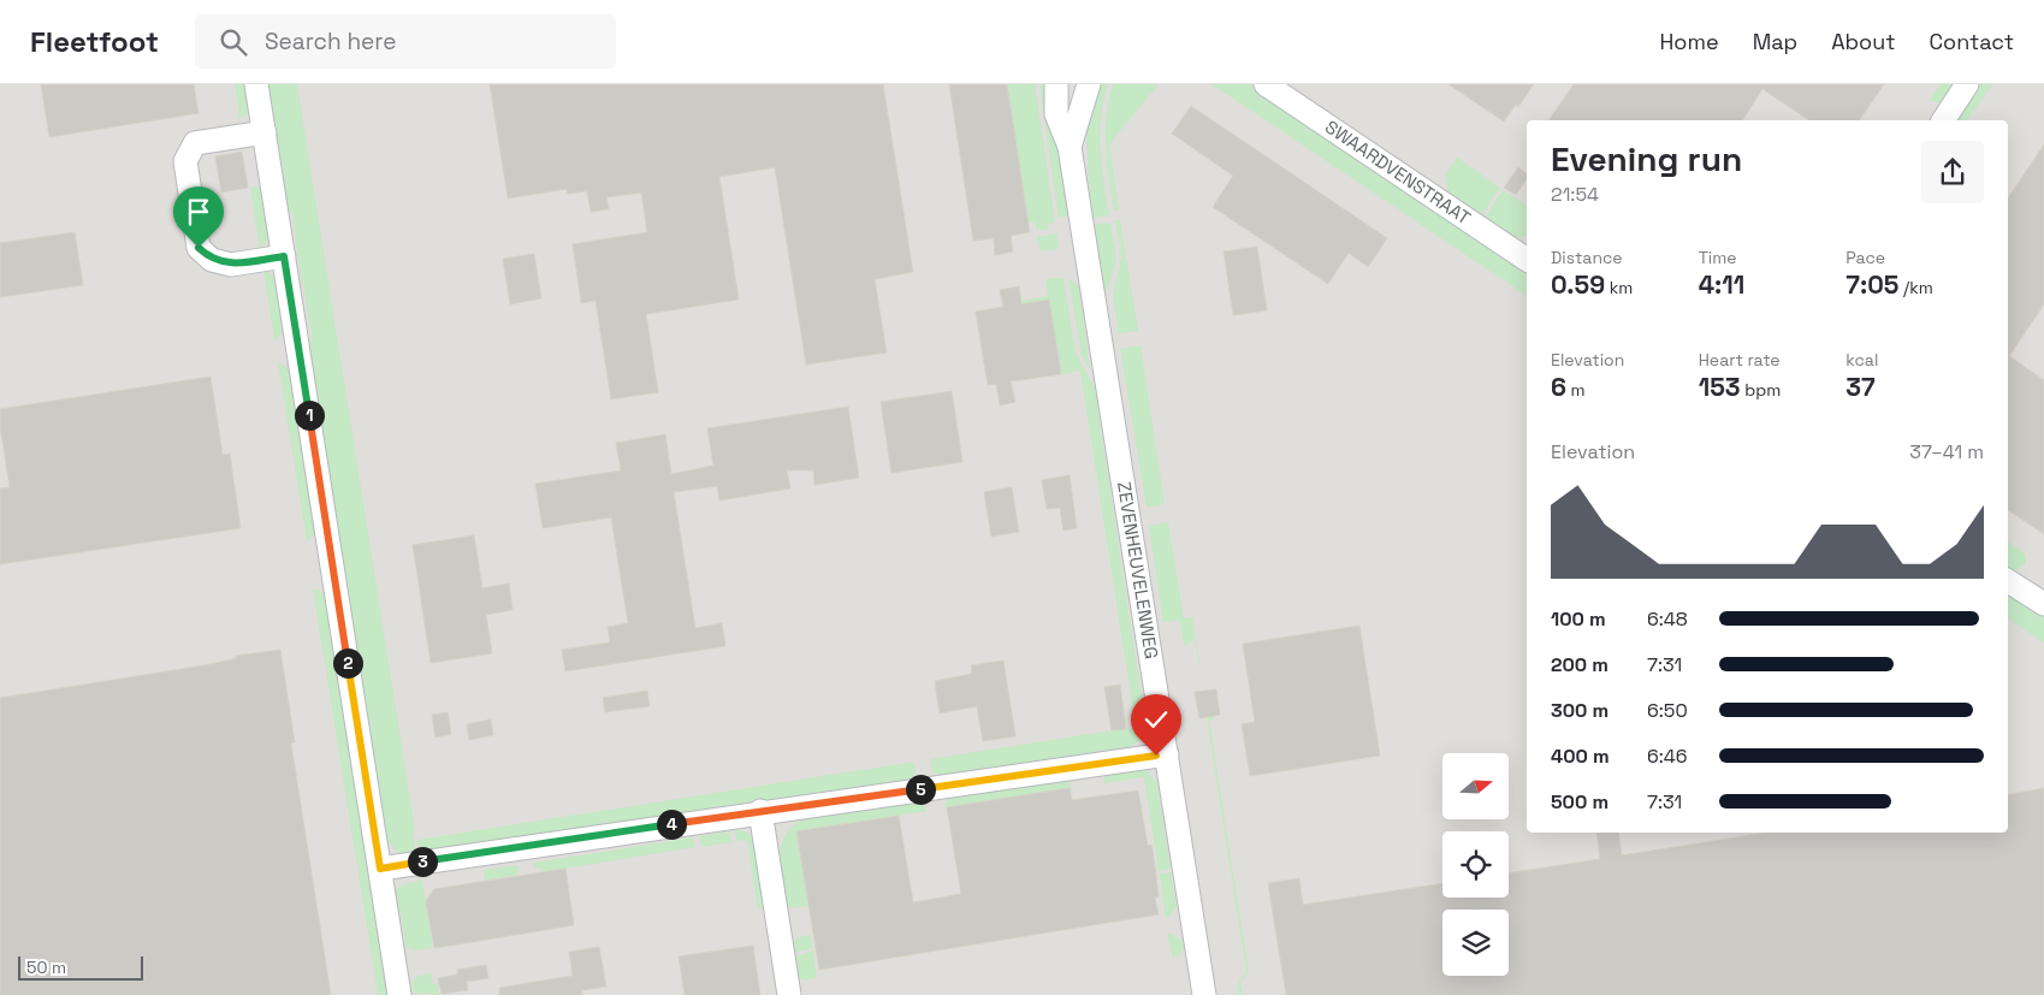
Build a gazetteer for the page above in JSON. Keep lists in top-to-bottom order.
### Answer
{
  "streets": {
    "street": ["SWAARDVENSTRAAT", "ZEVENHEUVELENWEG"]
  },
  "scale_bar": "50 m",
  "north": "right",
  "page": {
    "header": "Fleetfoot",
    "search": "Search here",
    "nav": [
      "Home",
      "Map",
      "About",
      "Contact"
    ],
    "heading": ["Evening run", "21:54"],
    "stats": [
      ["Distance", "0.59 km"],
      ["Time", "4:11"],
      ["Pace", "7:05 /km"],
      ["Elevation", "6 m"],
      ["Heart rate", "153 bpm"],
      ["kcal", "37"]
    ],
    "pins": [
      "1",
      "2",
      "5",
      "4",
      "3"
    ],
    "chart": ["Elevation", "37–41 m"],
    "list": [
      {
        "name": "100 m",
        "note": "6:48"
      },
      {
        "name": "200 m",
        "note": "7:31"
      },
      {
        "name": "300 m",
        "note": "6:50"
      },
      {
        "name": "400 m",
        "note": "6:46"
      },
      {
        "name": "500 m",
        "note": "7:31"
      }
    ],
    "scale": "50 m"
  }
}
